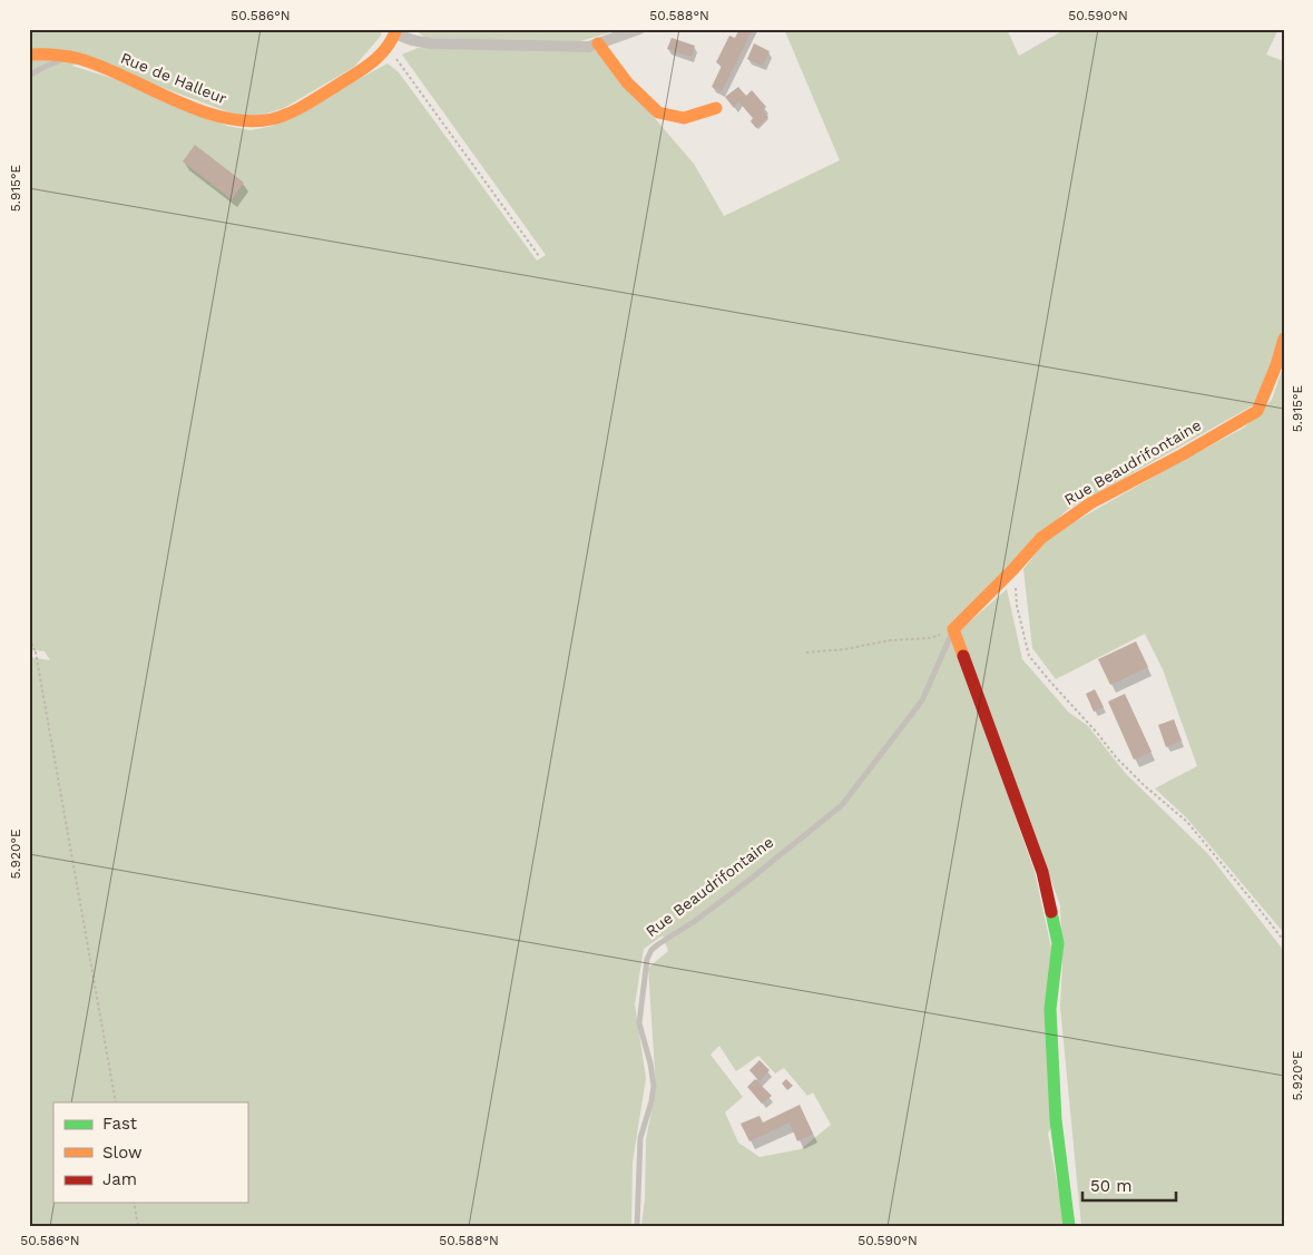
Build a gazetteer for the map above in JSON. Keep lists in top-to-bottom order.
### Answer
{
  "streets": {
    "street": ["Rue de Halleur", "Rue Beaudrifontaine"]
  },
  "legend": ["Fast", "Slow", "Jam"],
  "scale_bar": "50 m",
  "coordinates": [
    "50.586°N",
    "50.588°N",
    "50.590°N",
    "5.915°E",
    "5.920°E"
  ]
}
